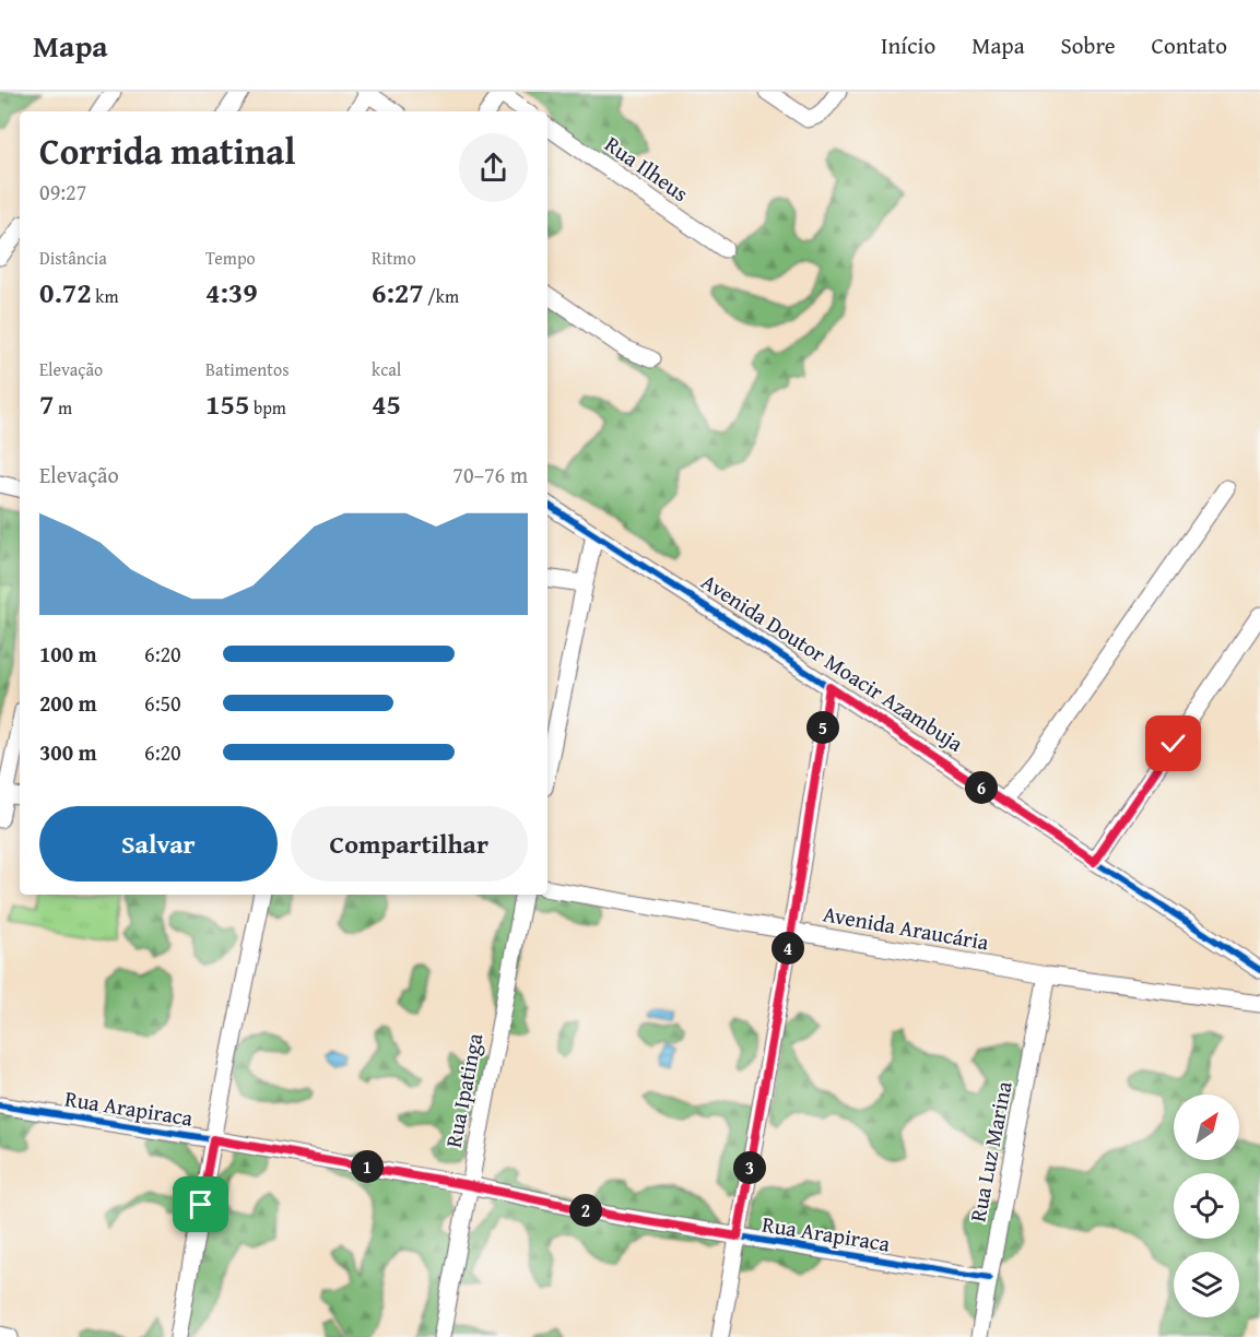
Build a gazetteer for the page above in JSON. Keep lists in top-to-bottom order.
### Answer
{
  "streets": {
    "street": [
      "Rua Ilheus",
      "Avenida Doutor Moacir Azambuja",
      "Avenida Araucária",
      "Rua Ipatinga",
      "Rua Arapiraca",
      "Rua Luz Marina"
    ]
  },
  "crossings": [
    ["Avenida Araucária", "Rua Luz Marina"],
    ["Rua Ipatinga", "Rua Arapiraca"],
    ["Rua Arapiraca", "Rua Luz Marina"]
  ],
  "north": "top right",
  "page": {
    "header": "Mapa",
    "nav": [
      "Início",
      "Mapa",
      "Sobre",
      "Contato"
    ],
    "heading": ["Corrida matinal", "09:27"],
    "stats": [
      ["Distância", "0.72 km"],
      ["Tempo", "4:39"],
      ["Ritmo", "6:27 /km"],
      ["Elevação", "7 m"],
      ["Batimentos", "155 bpm"],
      ["kcal", "45"]
    ],
    "chart": ["Elevação", "70–76 m"],
    "list": [
      {
        "name": "100 m",
        "note": "6:20"
      },
      {
        "name": "200 m",
        "note": "6:50"
      },
      {
        "name": "300 m",
        "note": "6:20"
      }
    ],
    "pins": [
      "5",
      "6",
      "4",
      "1",
      "3",
      "2"
    ],
    "buttons": ["Salvar", "Compartilhar"]
  }
}
